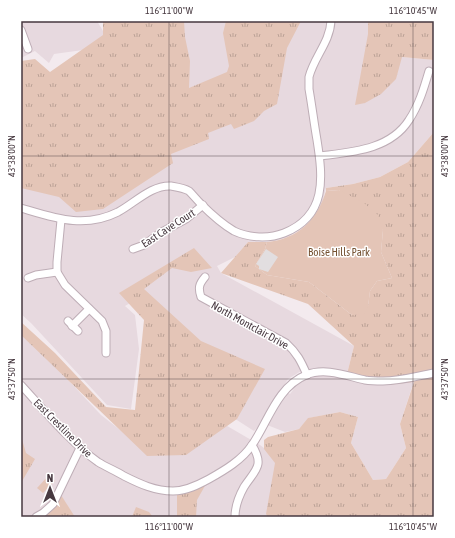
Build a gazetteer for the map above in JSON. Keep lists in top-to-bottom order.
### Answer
{
  "streets": {
    "street": ["East Cave Court", "North Montclair Drive", "East Crestline Drive"]
  },
  "crossings": [
    ["North Montclair Drive", "East Crestline Drive"]
  ],
  "parks": ["Boise Hills Park"],
  "north": "top",
  "coordinates": [
    "116°11'00\"W",
    "116°10'45\"W",
    "43°38'00\"N",
    "43°37'50\"N"
  ]
}
